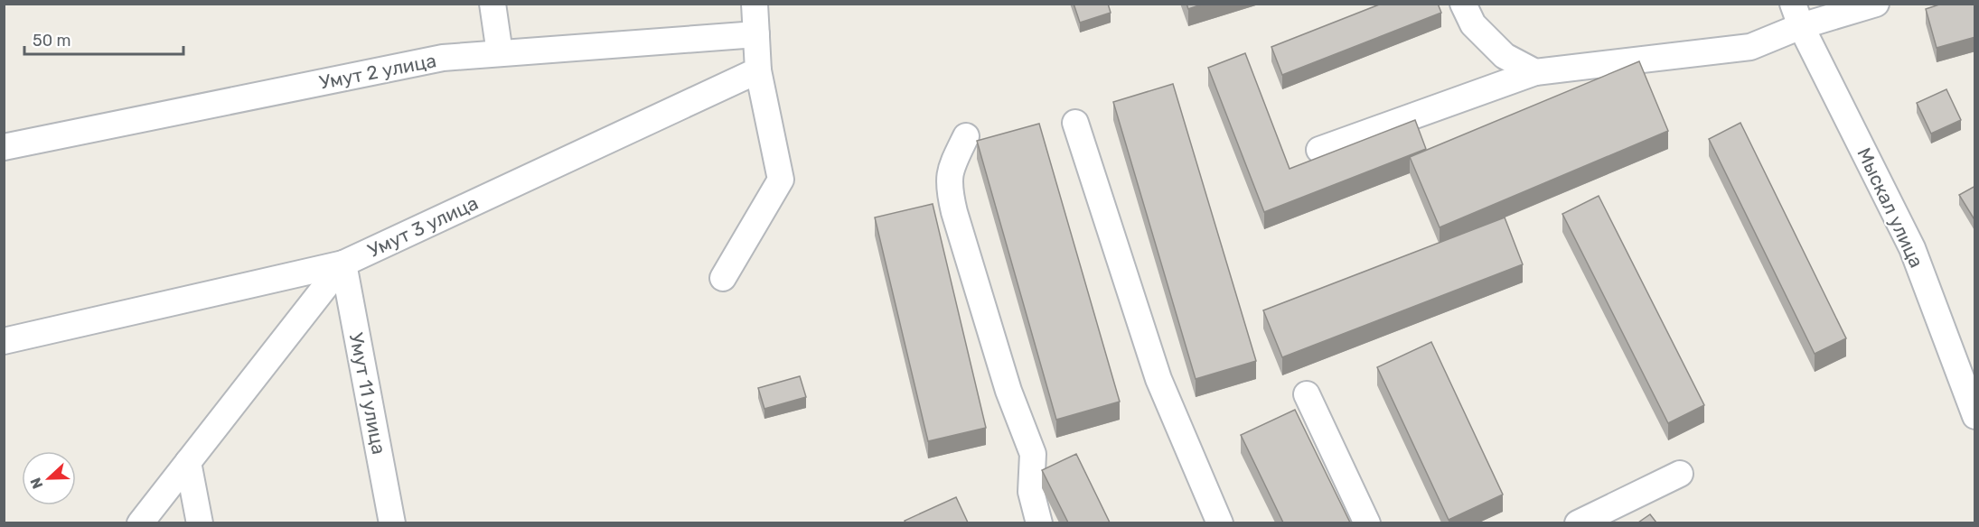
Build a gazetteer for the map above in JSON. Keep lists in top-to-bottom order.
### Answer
{
  "streets": {
    "street": [
      "Умут 2 улица",
      "Мыскал улица",
      "Умут 3 улица",
      "Умут 11 улица"
    ]
  },
  "crossings": [
    ["Умут 3 улица", "Умут 11 улица"]
  ],
  "scale_bar": "50 m",
  "north": "left"
}
